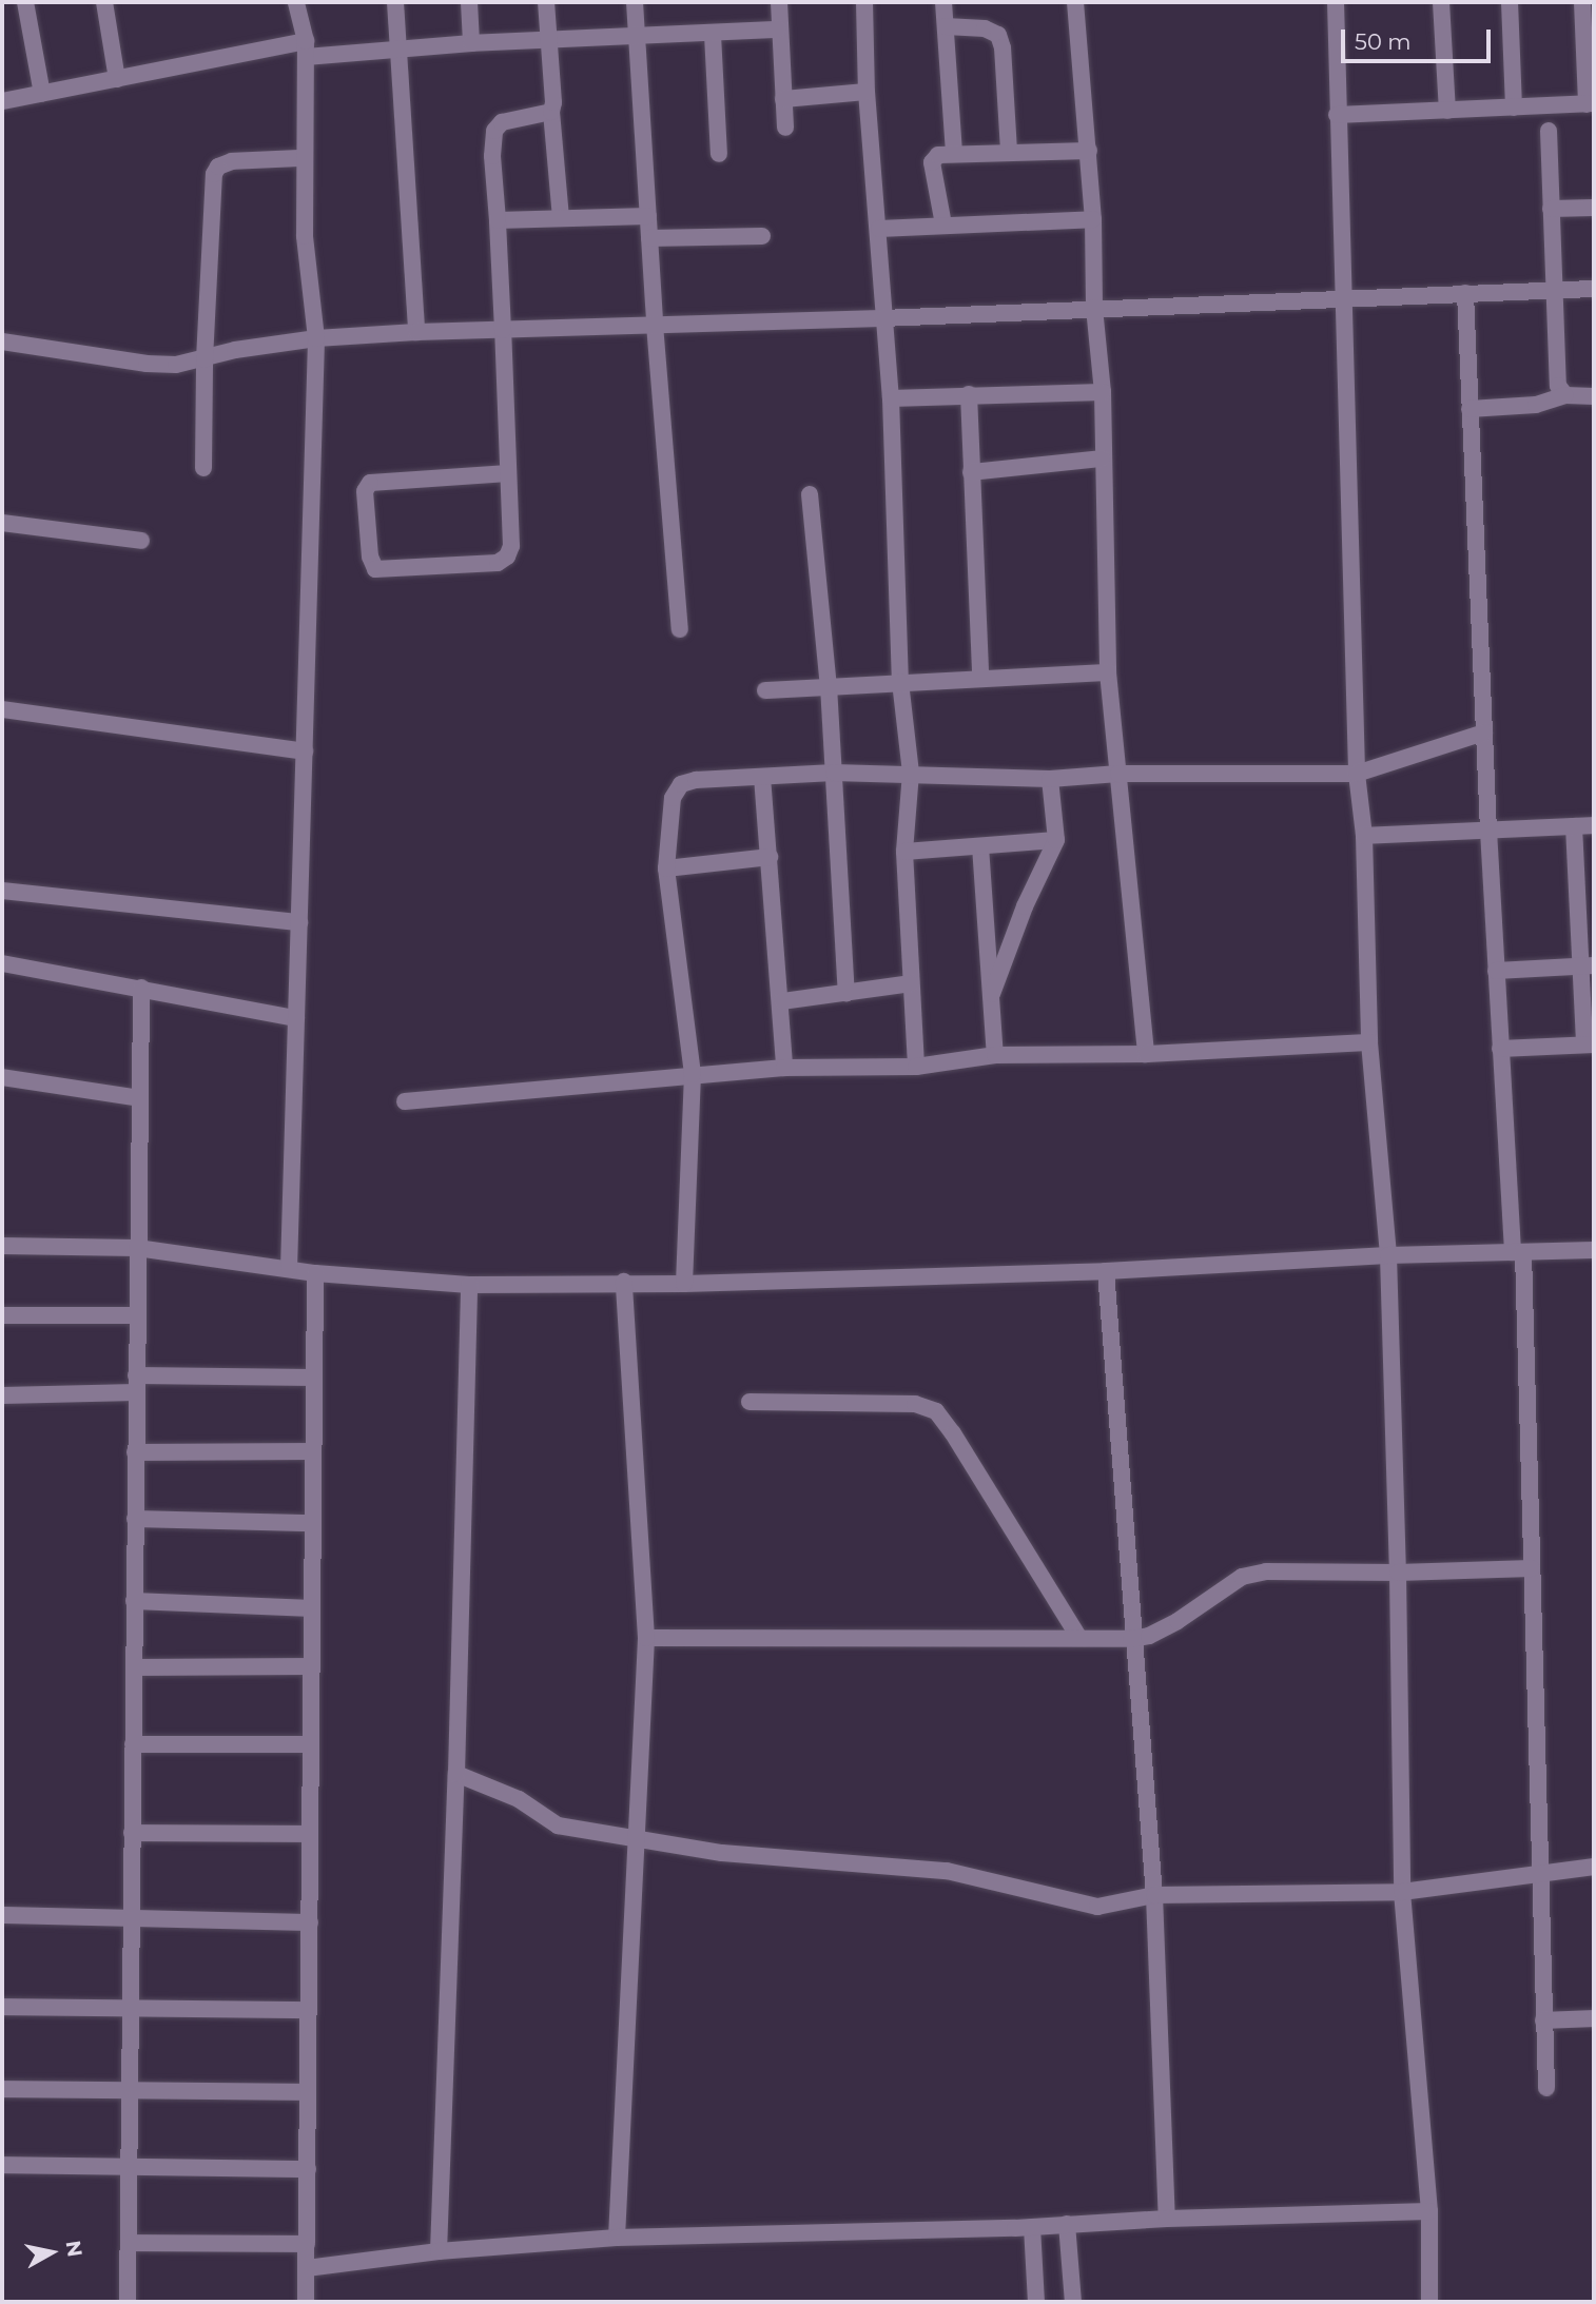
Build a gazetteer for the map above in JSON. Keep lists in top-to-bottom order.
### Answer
{
  "scale_bar": "50 m",
  "north": "right"
}
